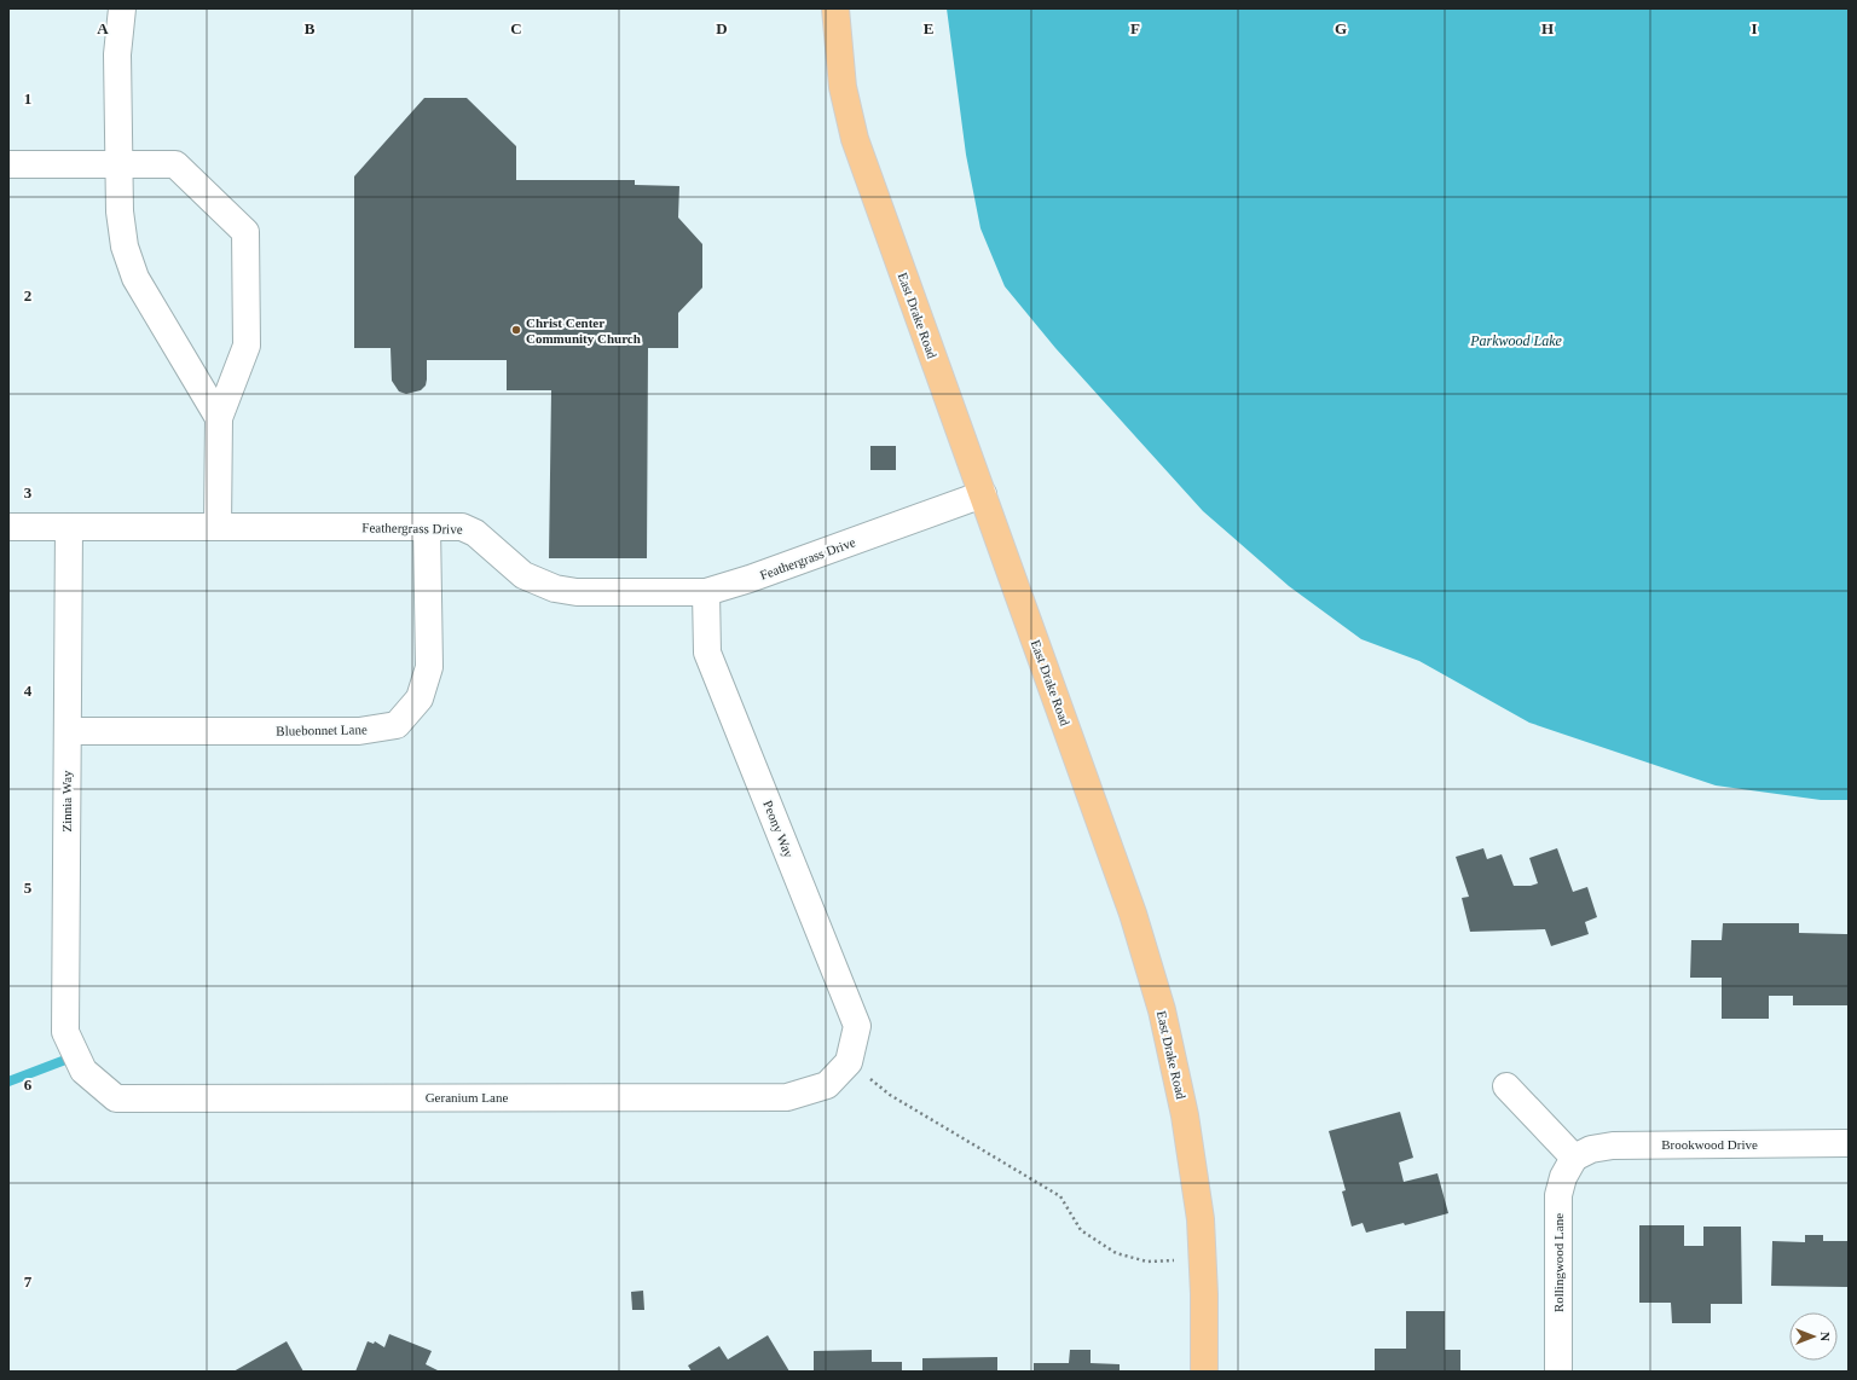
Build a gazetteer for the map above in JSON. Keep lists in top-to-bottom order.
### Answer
{
  "streets": {
    "main road": ["East Drake Road"],
    "street": [
      "Feathergrass Drive",
      "Bluebonnet Lane",
      "Zinnia Way",
      "Peony Way",
      "Geranium Lane",
      "Brookwood Drive",
      "Rollingwood Lane"
    ]
  },
  "crossings": [
    ["East Drake Road", "Feathergrass Drive"],
    ["Feathergrass Drive", "Bluebonnet Lane"],
    ["Feathergrass Drive", "Zinnia Way"],
    ["Feathergrass Drive", "Peony Way"],
    ["Bluebonnet Lane", "Zinnia Way"],
    ["Zinnia Way", "Geranium Lane"],
    ["Peony Way", "Geranium Lane"],
    ["Brookwood Drive", "Rollingwood Lane"]
  ],
  "water": ["Parkwood Lake"],
  "places": ["Christ Center Community Church"],
  "north": "right",
  "grid": {
    "columns": [
      "A",
      "B",
      "C",
      "D",
      "E",
      "F",
      "G",
      "H",
      "I"
    ],
    "rows": [
      "1",
      "2",
      "3",
      "4",
      "5",
      "6",
      "7"
    ]
  }
}
